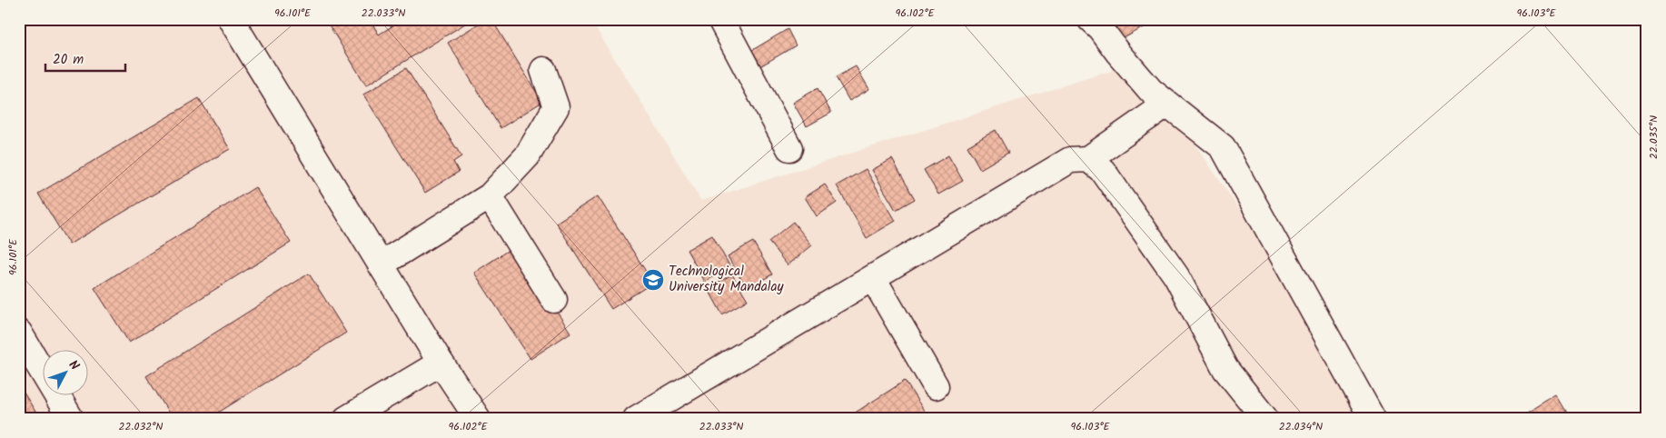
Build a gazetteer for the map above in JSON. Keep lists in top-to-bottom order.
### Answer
{
  "places": {
    "school or university": ["Technological University Mandalay"]
  },
  "scale_bar": "20 m",
  "north": "top right",
  "coordinates": [
    "96.101°E",
    "22.033°N",
    "96.102°E",
    "96.103°E",
    "22.035°N",
    "22.032°N",
    "22.034°N"
  ]
}
